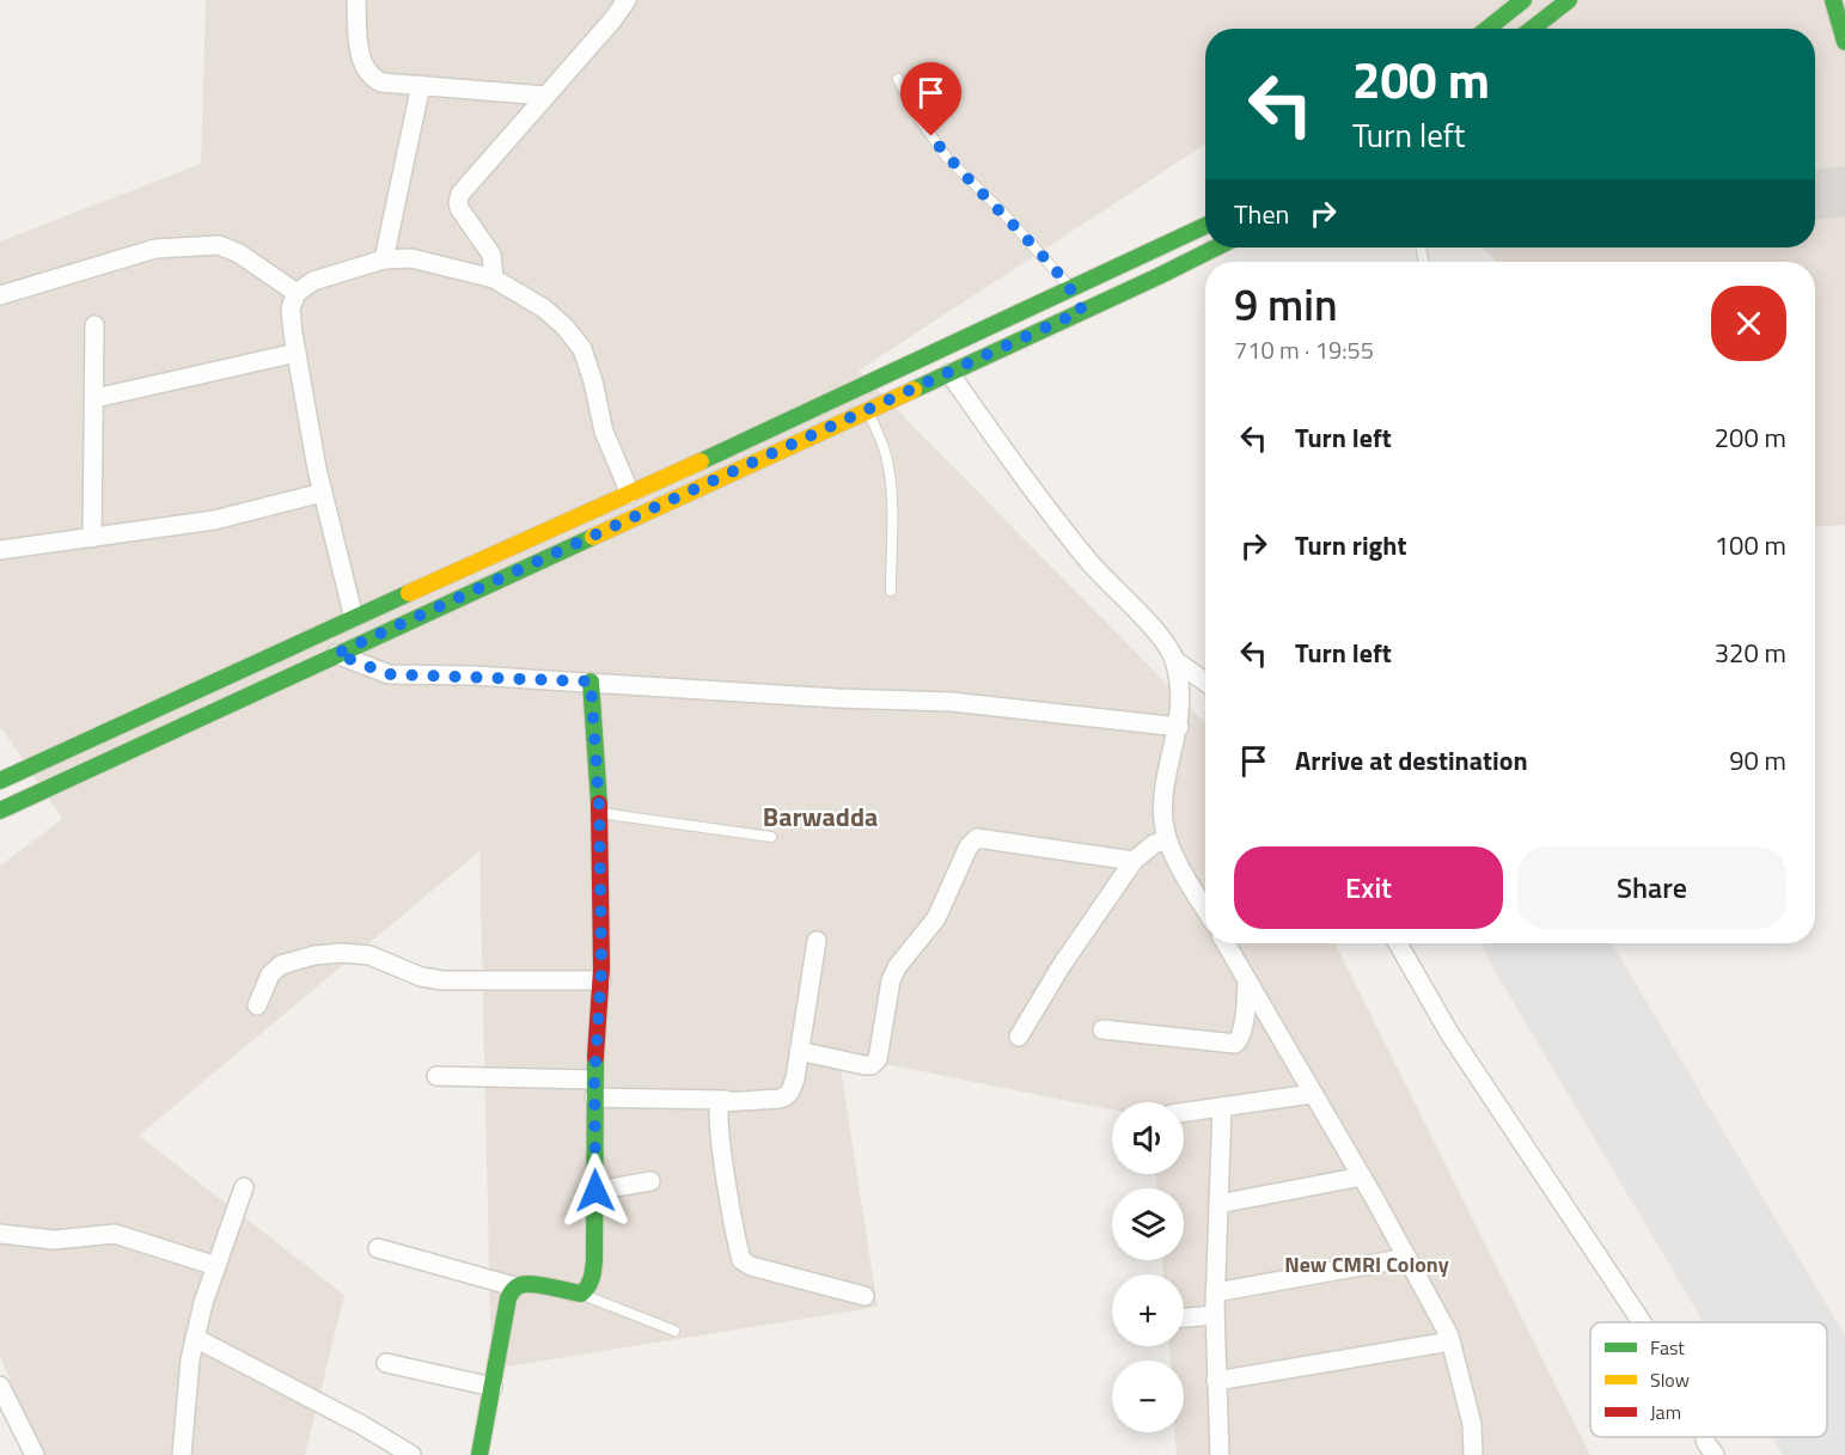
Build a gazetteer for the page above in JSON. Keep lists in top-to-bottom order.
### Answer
{
  "districts": ["Barwadda", "New CMRI Colony"],
  "legend": ["Fast", "Slow", "Jam"],
  "page": {
    "turn": ["200 m", "Turn left"],
    "then": "Then",
    "heading": ["9 min", "710 m · 19:55"],
    "list": [
      {
        "name": "Turn left",
        "value": "200 m"
      },
      {
        "name": "Turn right",
        "value": "100 m"
      },
      {
        "name": "Turn left",
        "value": "320 m"
      },
      {
        "name": "Arrive at destination",
        "value": "90 m"
      }
    ],
    "buttons": ["Exit", "Share"],
    "map_buttons": ["+", "−"]
  }
}
